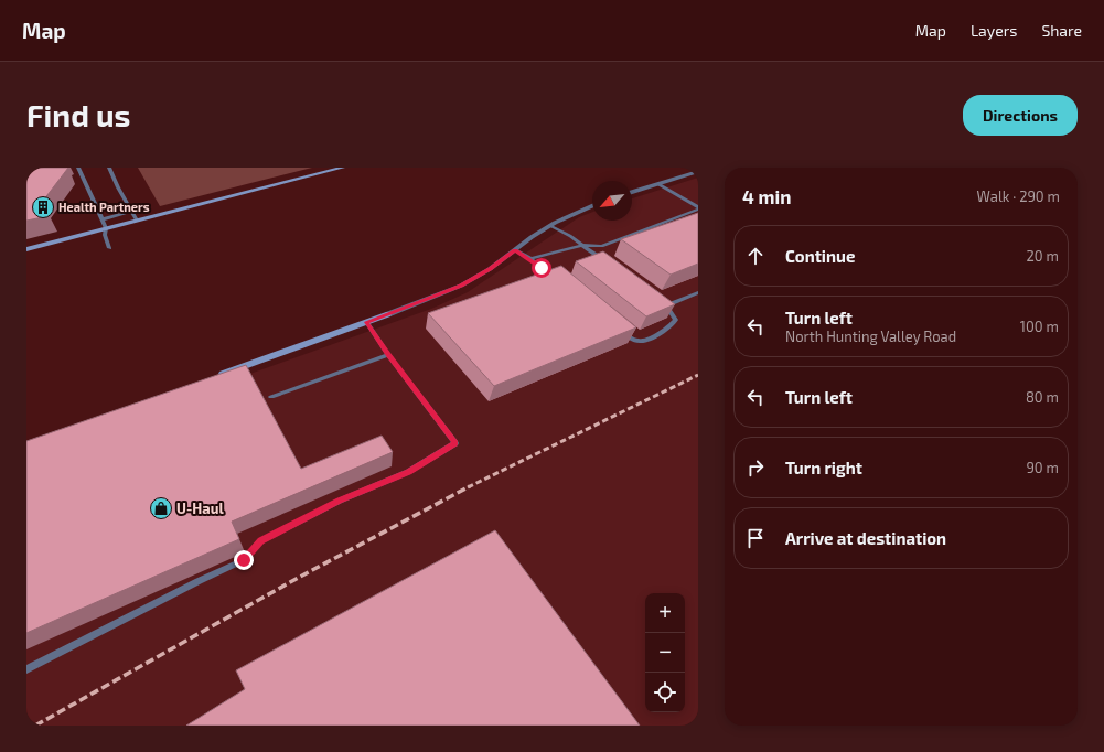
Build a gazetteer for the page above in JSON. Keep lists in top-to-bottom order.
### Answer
{
  "places": {
    "building": ["Health Partners"],
    "shop": ["U-Haul"]
  },
  "north": "bottom left",
  "page": {
    "header": "Map",
    "nav": ["Map", "Layers", "Share"],
    "buttons": "Directions",
    "title": "Find us",
    "heading": ["4 min", "Walk · 290 m"],
    "list": [
      ["Continue", "20 m"],
      ["Turn left", "North Hunting Valley Road", "100 m"],
      ["Turn left", "80 m"],
      ["Turn right", "90 m"],
      "Arrive at destination"
    ],
    "map_buttons": ["+", "−"]
  }
}
